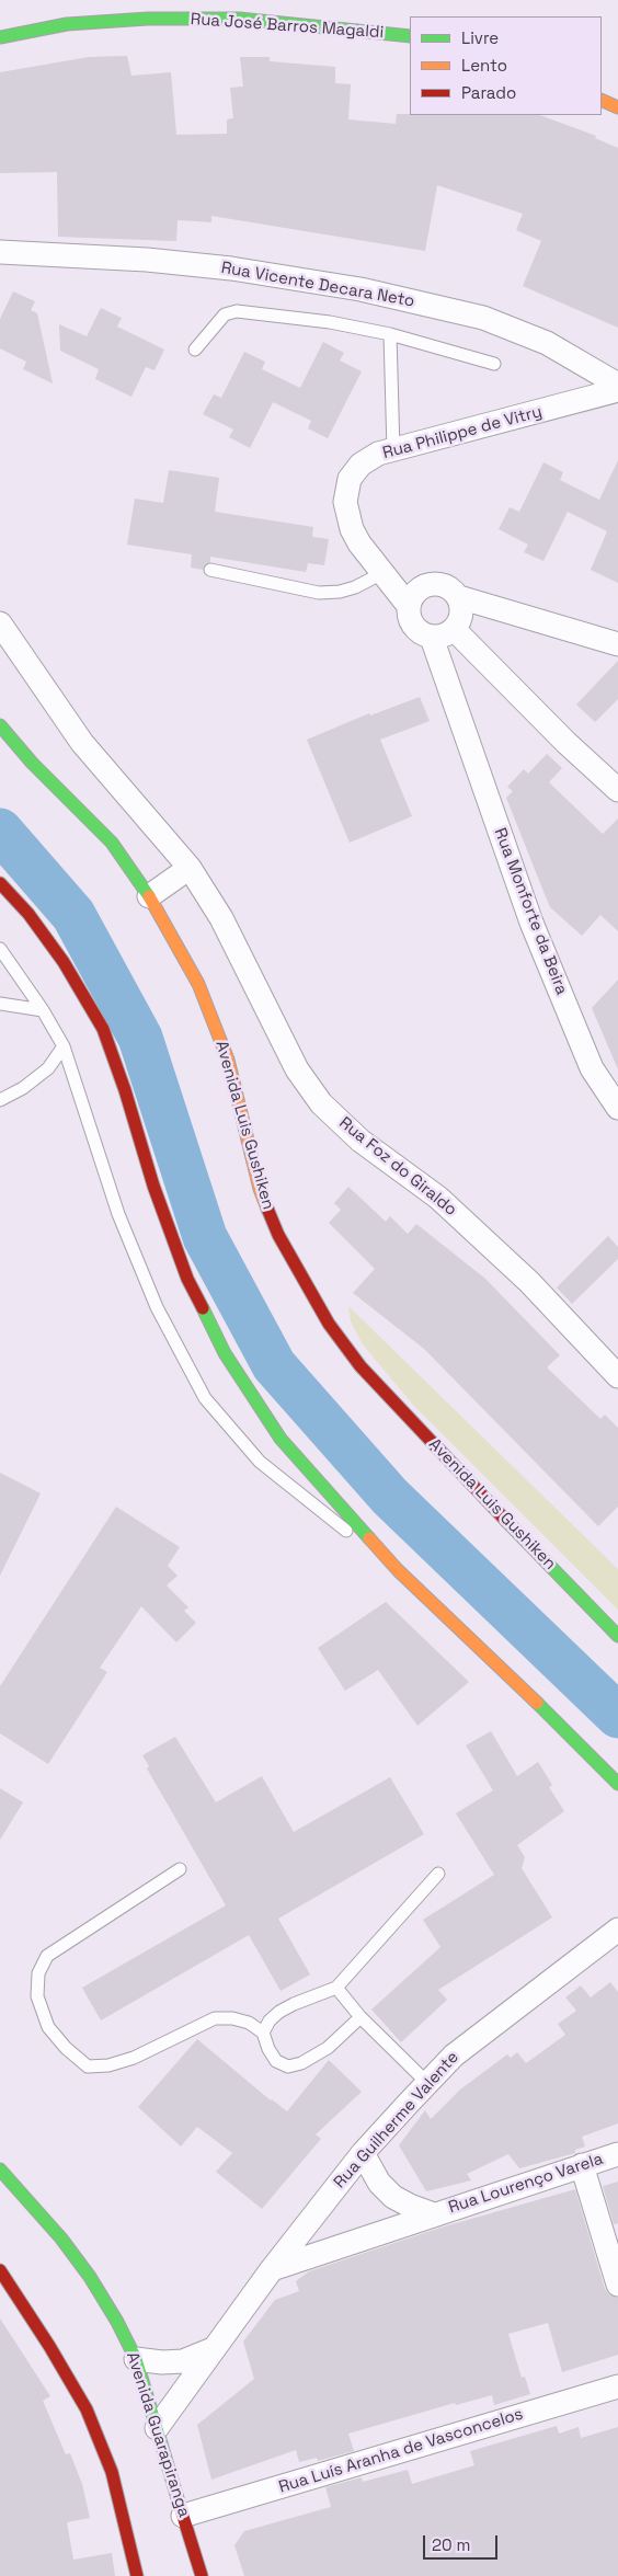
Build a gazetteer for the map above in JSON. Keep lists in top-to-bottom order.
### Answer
{
  "streets": {
    "main road": ["Rua José Barros Magaldi", "Avenida Luis Gushiken", "Avenida Guarapiranga"],
    "street": [
      "Rua Vicente Decara Neto",
      "Rua Philippe de Vitry",
      "Rua Monforte da Beira",
      "Rua Foz do Giraldo",
      "Rua Guilherme Valente",
      "Rua Lourenço Varela",
      "Rua Luís Aranha de Vasconcelos"
    ]
  },
  "crossings": [
    ["Rua Philippe de Vitry", "Rua Monforte da Beira"],
    ["Rua Guilherme Valente", "Rua Lourenço Varela"],
    ["Rua Guilherme Valente", "Avenida Guarapiranga"],
    ["Avenida Guarapiranga", "Rua Luís Aranha de Vasconcelos"]
  ],
  "legend": ["Livre", "Lento", "Parado"],
  "scale_bar": "20 m"
}
